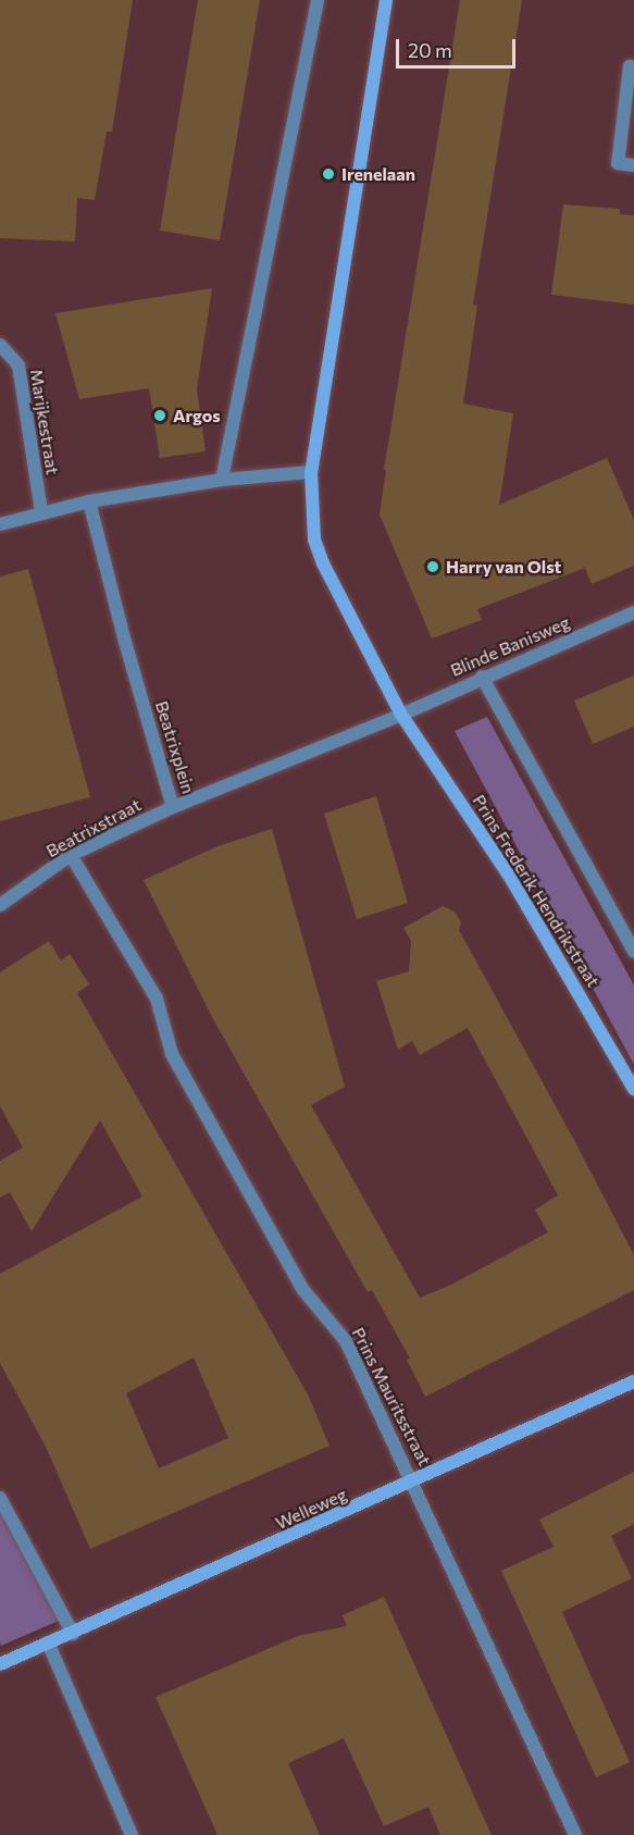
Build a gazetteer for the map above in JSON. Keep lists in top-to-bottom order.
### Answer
{
  "streets": {
    "main road": ["Prins Frederik Hendrikstraat", "Welleweg"],
    "street": [
      "Marijkestraat",
      "Blinde Banisweg",
      "Beatrixplein",
      "Beatrixstraat",
      "Prins Mauritsstraat"
    ]
  },
  "crossings": [
    ["Blinde Banisweg", "Beatrixplein"],
    ["Blinde Banisweg", "Prins Frederik Hendrikstraat"],
    ["Beatrixplein", "Beatrixstraat"],
    ["Beatrixplein", "Prins Frederik Hendrikstraat"],
    ["Beatrixstraat", "Prins Mauritsstraat"],
    ["Prins Mauritsstraat", "Welleweg"]
  ],
  "places": ["Irenelaan", "Argos", "Harry van Olst"],
  "scale_bar": "20 m"
}
